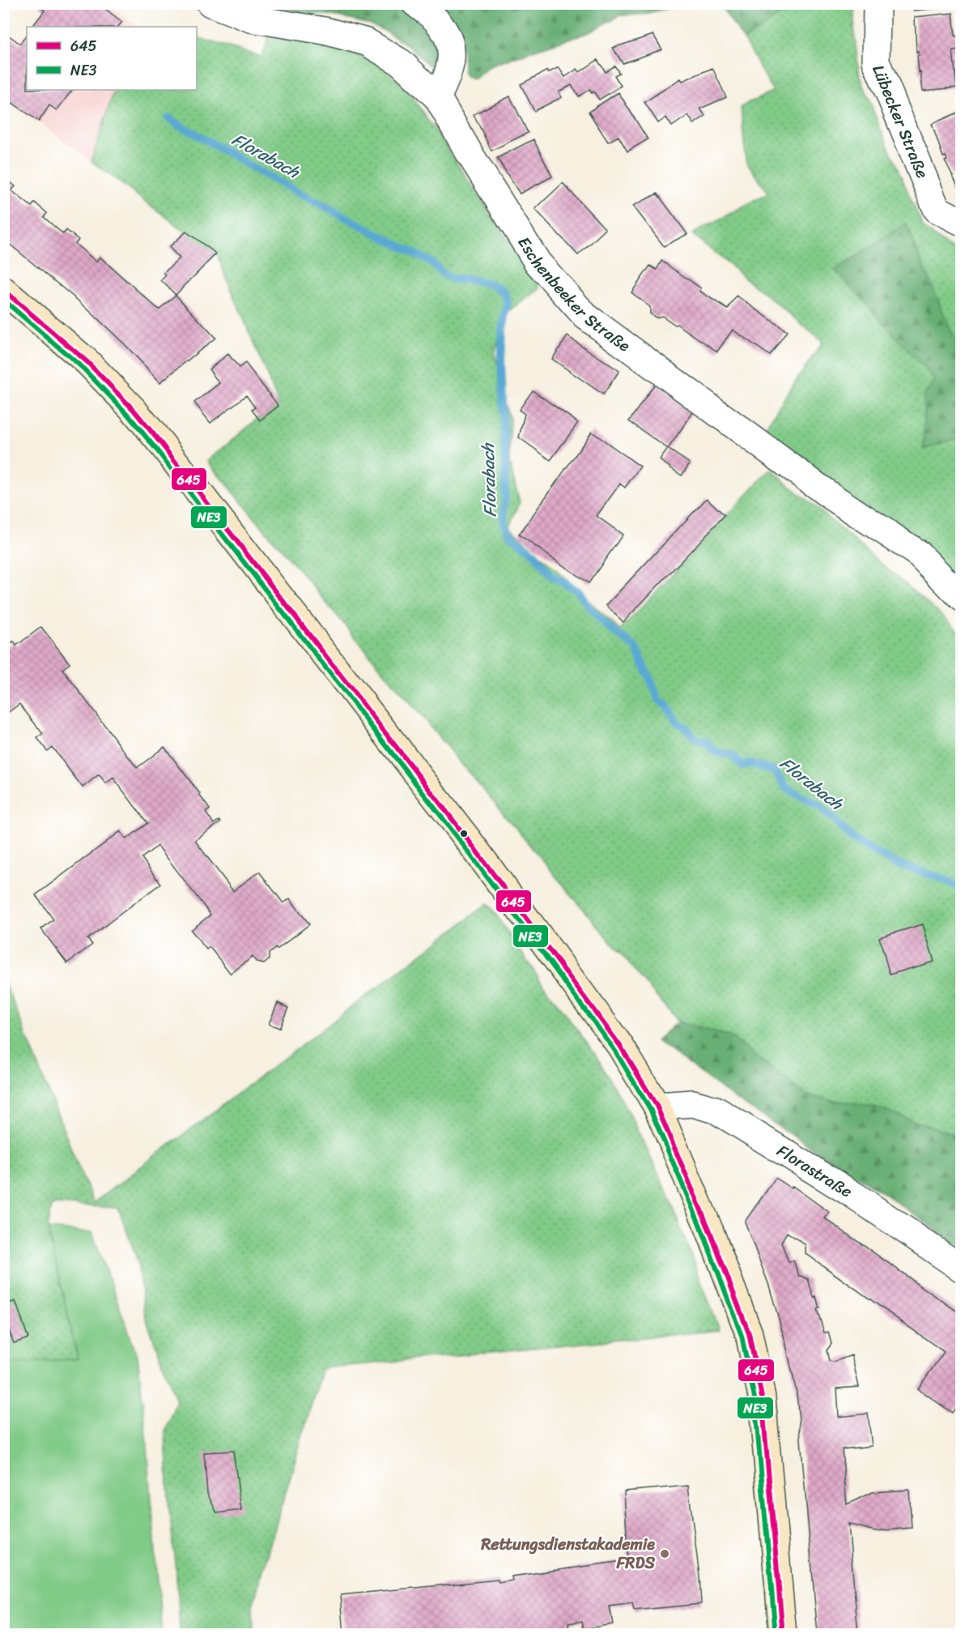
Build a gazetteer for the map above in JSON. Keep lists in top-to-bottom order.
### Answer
{
  "streets": {
    "street": ["Lübecker Straße", "Eschenbeeker Straße", "Florastraße"]
  },
  "water": ["Florabach"],
  "places": ["Rettungsdienstakademie FRDS"],
  "lines": ["transit line 645", "transit line NE3"],
  "legend": ["645", "NE3"]
}
